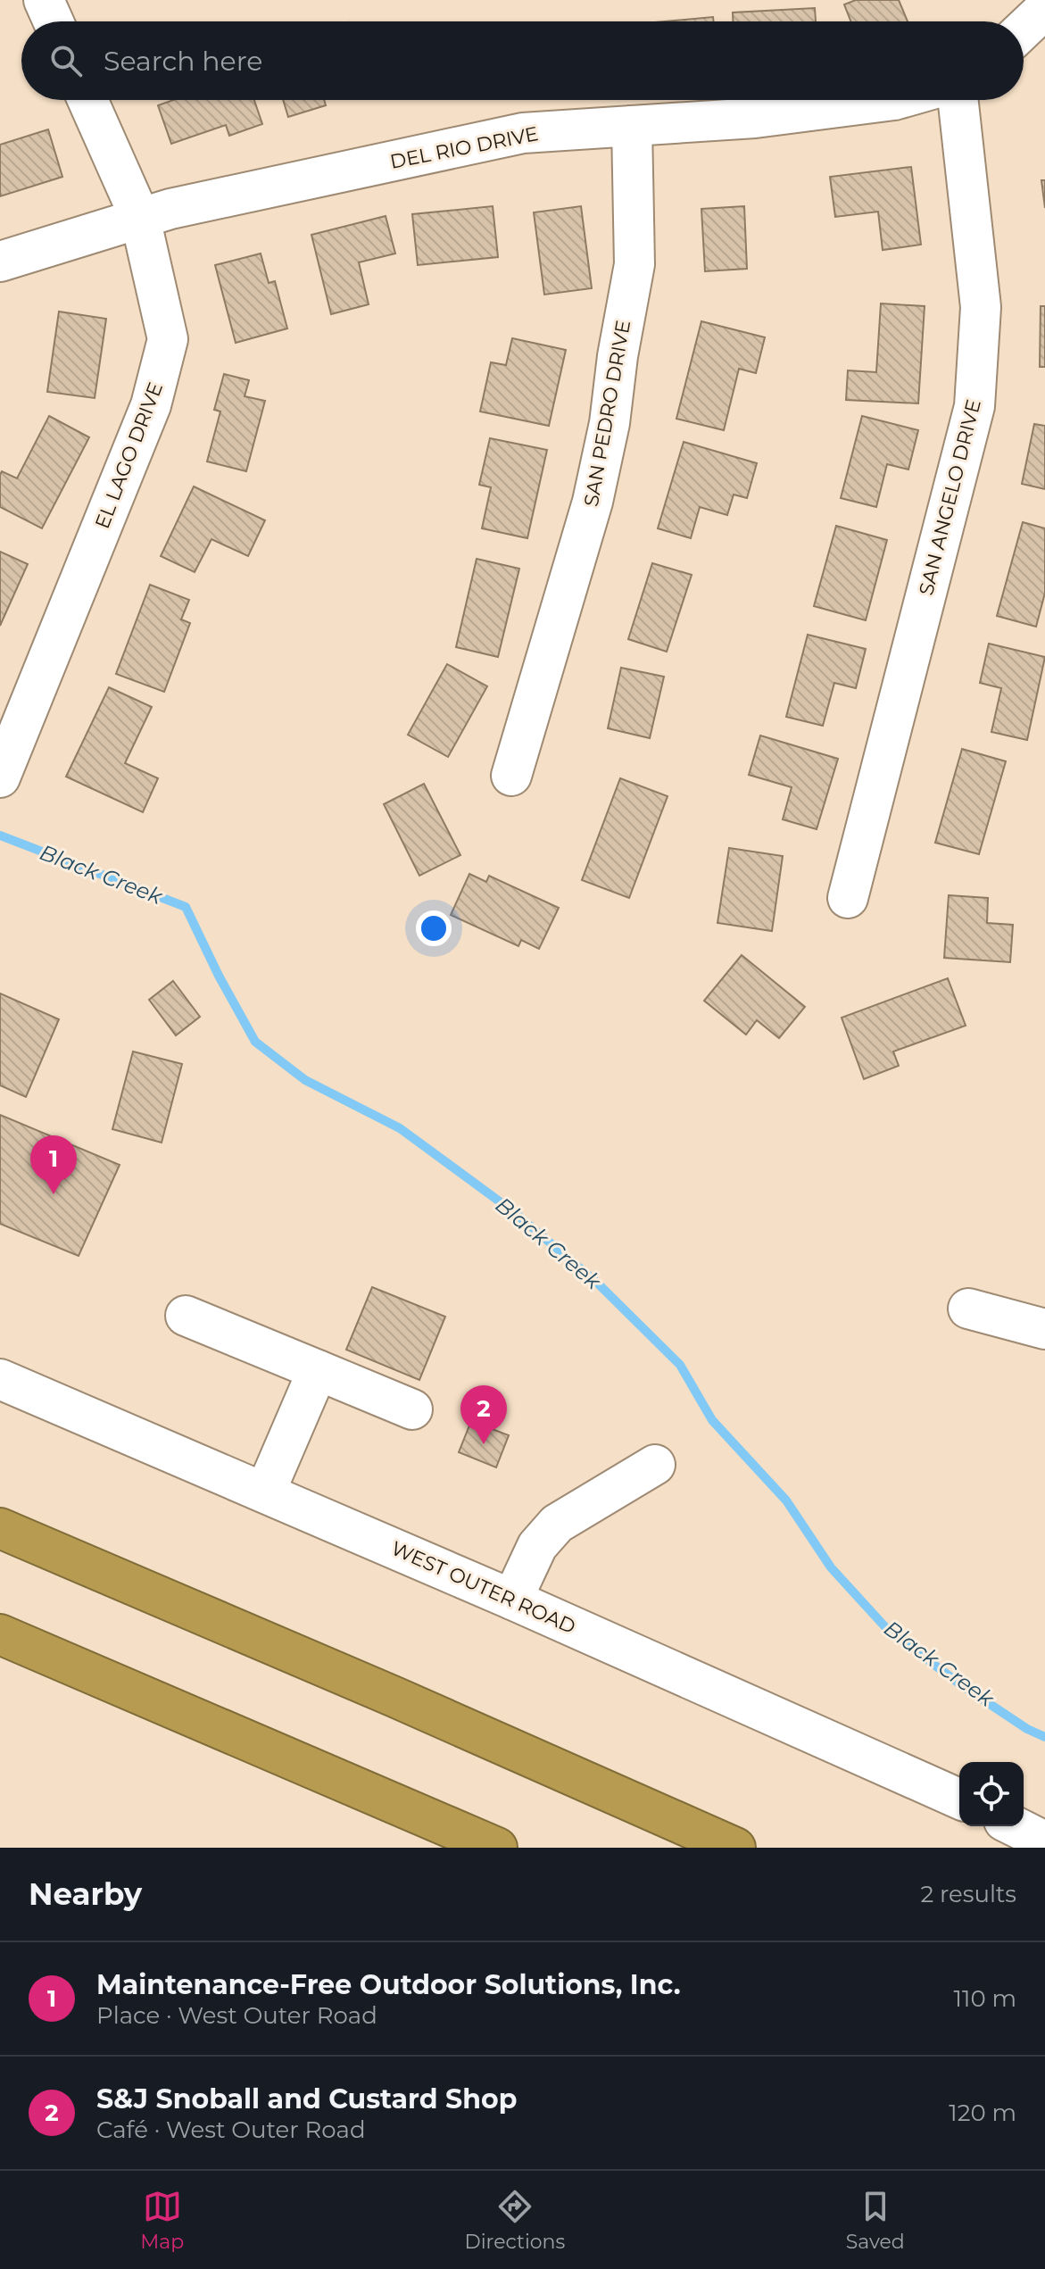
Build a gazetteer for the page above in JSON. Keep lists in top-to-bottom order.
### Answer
{
  "streets": {
    "street": [
      "DEL RIO DRIVE",
      "SAN PEDRO DRIVE",
      "EL LAGO DRIVE",
      "SAN ANGELO DRIVE",
      "WEST OUTER ROAD"
    ]
  },
  "crossings": [
    ["DEL RIO DRIVE", "SAN PEDRO DRIVE"],
    ["DEL RIO DRIVE", "EL LAGO DRIVE"]
  ],
  "water": ["Black Creek"],
  "page": {
    "search": "Search here",
    "pins": ["1", "2"],
    "heading": ["Nearby", "2 results"],
    "list": [
      {
        "mark": "1",
        "name": "Maintenance-Free Outdoor Solutions, Inc.",
        "note": "Place · West Outer Road",
        "value": "110 m"
      },
      {
        "mark": "2",
        "name": "S&J Snoball and Custard Shop",
        "note": "Café · West Outer Road",
        "value": "120 m"
      }
    ],
    "nav": ["Map", "Directions", "Saved"]
  }
}
